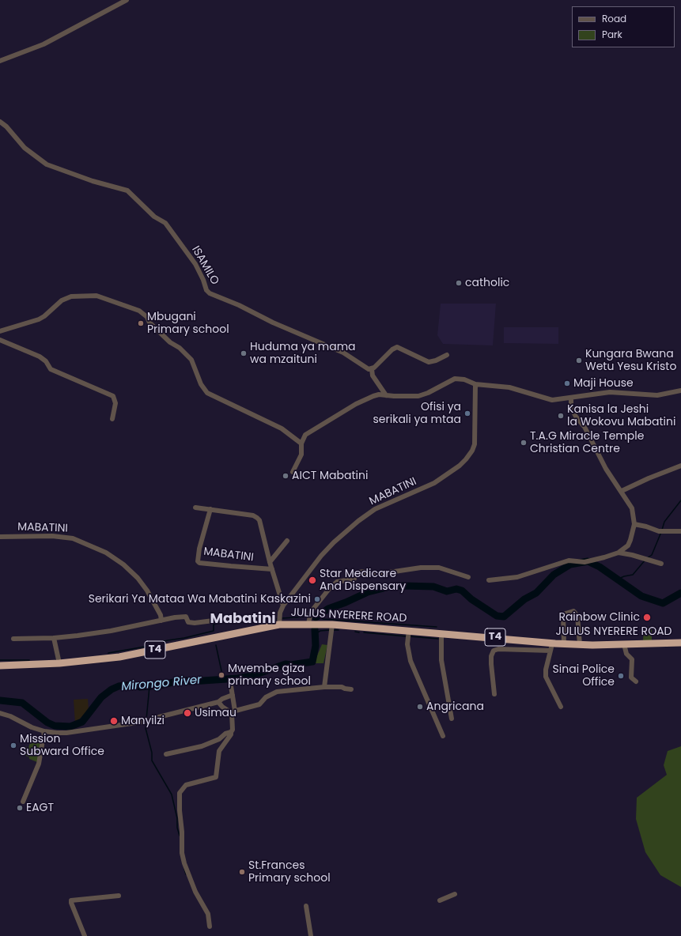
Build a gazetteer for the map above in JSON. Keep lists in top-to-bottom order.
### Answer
{
  "streets": {
    "highway": ["JULIUS NYERERE ROAD", "T4"],
    "street": ["ISAMILO", "MABATINI"]
  },
  "crossings": [
    ["MABATINI", "JULIUS NYERERE ROAD"]
  ],
  "districts": ["Mabatini"],
  "water": ["Mirongo River"],
  "places": [
    "catholic",
    "Mbugani Primary school",
    "Huduma ya mama wa mzaituni",
    "Kungara Bwana Wetu Yesu Kristo",
    "Maji House",
    "Ofisi ya serikali ya mtaa",
    "Kanisa la Jeshi la Wokovu Mabatini",
    "T.A.G Miracle Temple Christian Centre",
    "AICT Mabatini",
    "Star Medicare And Dispensary",
    "Serikari Ya Mataa Wa Mabatini Kaskazini",
    "Rainbow Clinic",
    "Mwembe giza primary school",
    "Sinai Police Office",
    "Angricana",
    "Usimau",
    "Manyilzi",
    "Mission Subward Office",
    "EAGT",
    "St.Frances Primary school"
  ],
  "legend": ["Road", "Park"]
}
